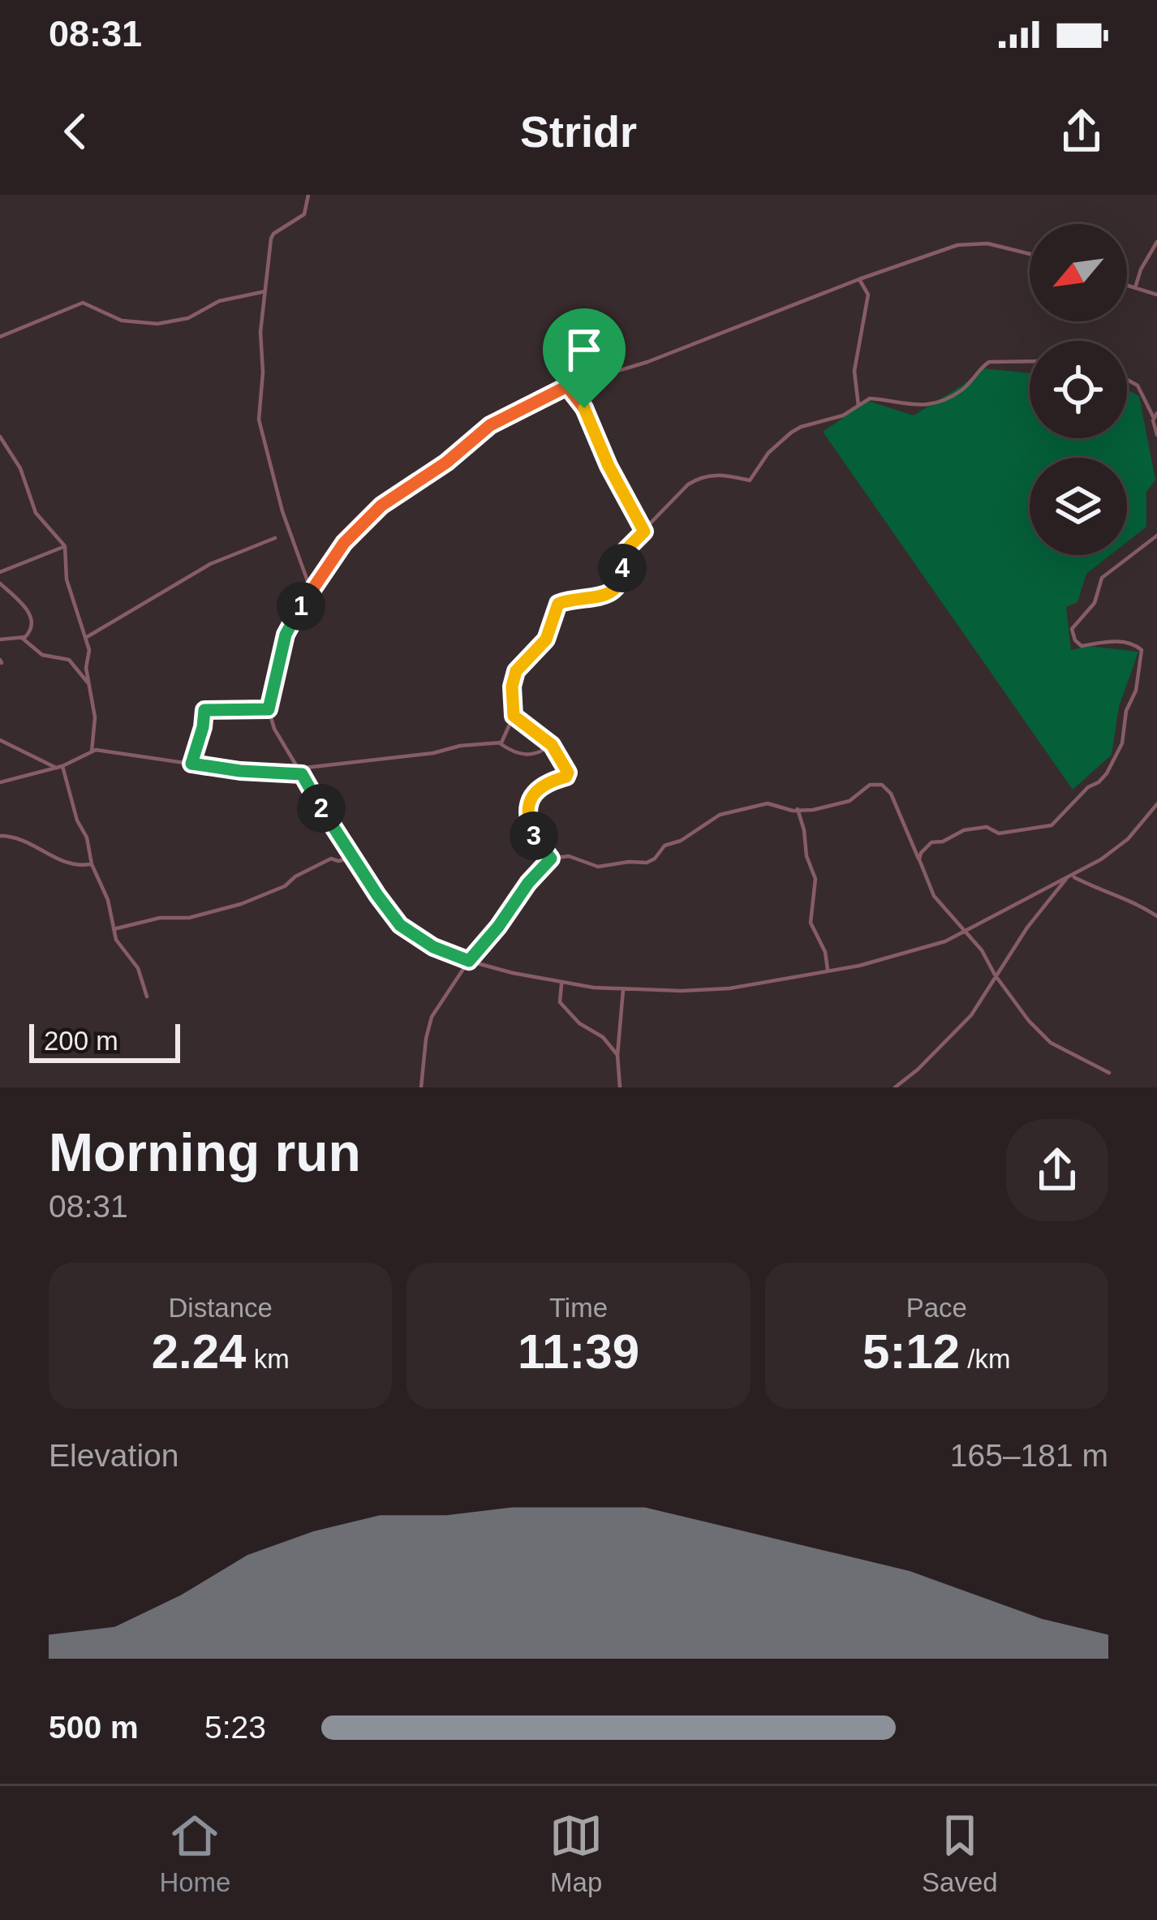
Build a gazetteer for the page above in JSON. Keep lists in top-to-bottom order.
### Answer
{
  "scale_bar": "200 m",
  "north": "bottom left",
  "page": {
    "status": "08:31",
    "header": "Stridr",
    "pins": [
      "4",
      "1",
      "2",
      "3"
    ],
    "scale": "200 m",
    "heading": ["Morning run", "08:31"],
    "stats": [
      ["Distance", "2.24 km"],
      ["Time", "11:39"],
      ["Pace", "5:12 /km"]
    ],
    "chart": ["Elevation", "165–181 m"],
    "list": [
      {
        "name": "500 m",
        "note": "5:23"
      }
    ],
    "tabs": ["Home", "Map", "Saved"]
  }
}
